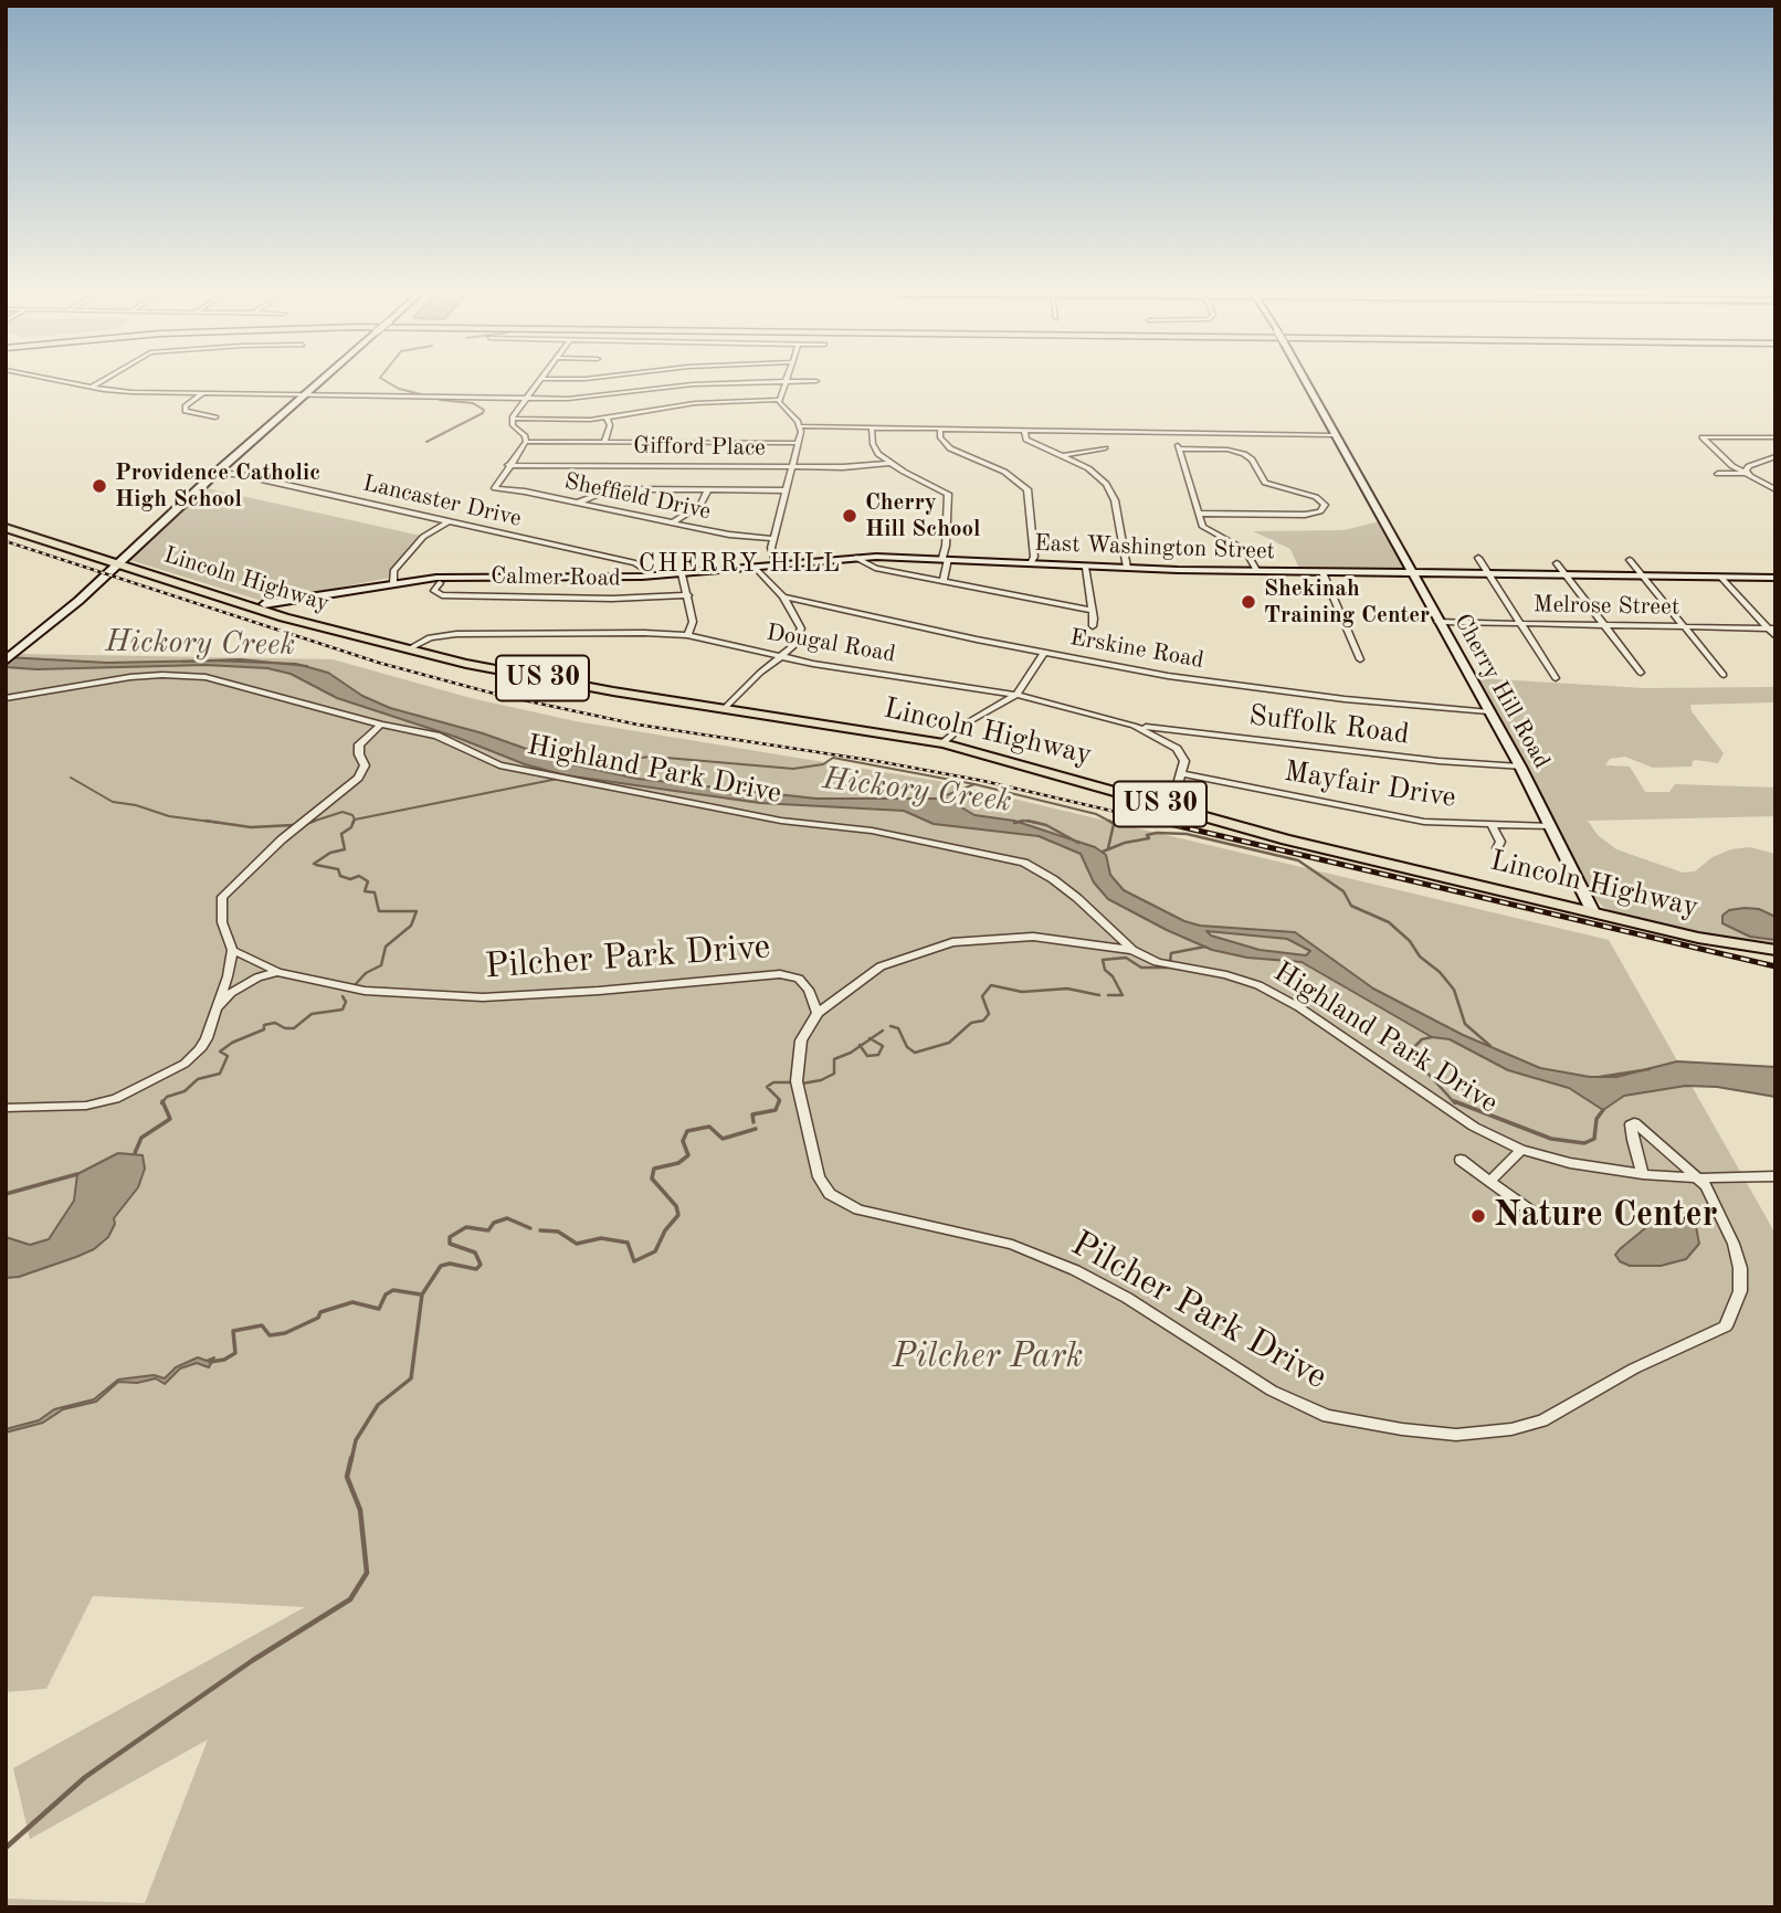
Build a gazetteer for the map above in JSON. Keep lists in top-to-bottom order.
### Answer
{
  "streets": {
    "main road": ["Lincoln Highway", "US 30"],
    "street": [
      "Gifford Place",
      "Sheffield Drive",
      "Lancaster Drive",
      "East Washington Street",
      "Calmer Road",
      "Melrose Street",
      "Dougal Road",
      "Erskine Road",
      "Cherry Hill Road",
      "Suffolk Road",
      "Highland Park Drive",
      "Mayfair Drive",
      "Pilcher Park Drive"
    ]
  },
  "crossings": [
    ["Gifford Place", "Sheffield Drive"],
    ["Lancaster Drive", "East Washington Street"],
    ["East Washington Street", "Lincoln Highway"],
    ["East Washington Street", "Cherry Hill Road"],
    ["Lincoln Highway", "Dougal Road"],
    ["Lincoln Highway", "US 30"],
    ["Lincoln Highway", "Cherry Hill Road"],
    ["Melrose Street", "Cherry Hill Road"],
    ["Dougal Road", "Suffolk Road"],
    ["Dougal Road", "Mayfair Drive"],
    ["Erskine Road", "Cherry Hill Road"],
    ["Cherry Hill Road", "Suffolk Road"],
    ["Cherry Hill Road", "Mayfair Drive"],
    ["Highland Park Drive", "Pilcher Park Drive"]
  ],
  "districts": ["CHERRY HILL"],
  "water": ["Hickory Creek"],
  "parks": ["Pilcher Park"],
  "places": [
    "Providence Catholic High School",
    "Cherry Hill School",
    "Shekinah Training Center",
    "Nature Center"
  ]
}
